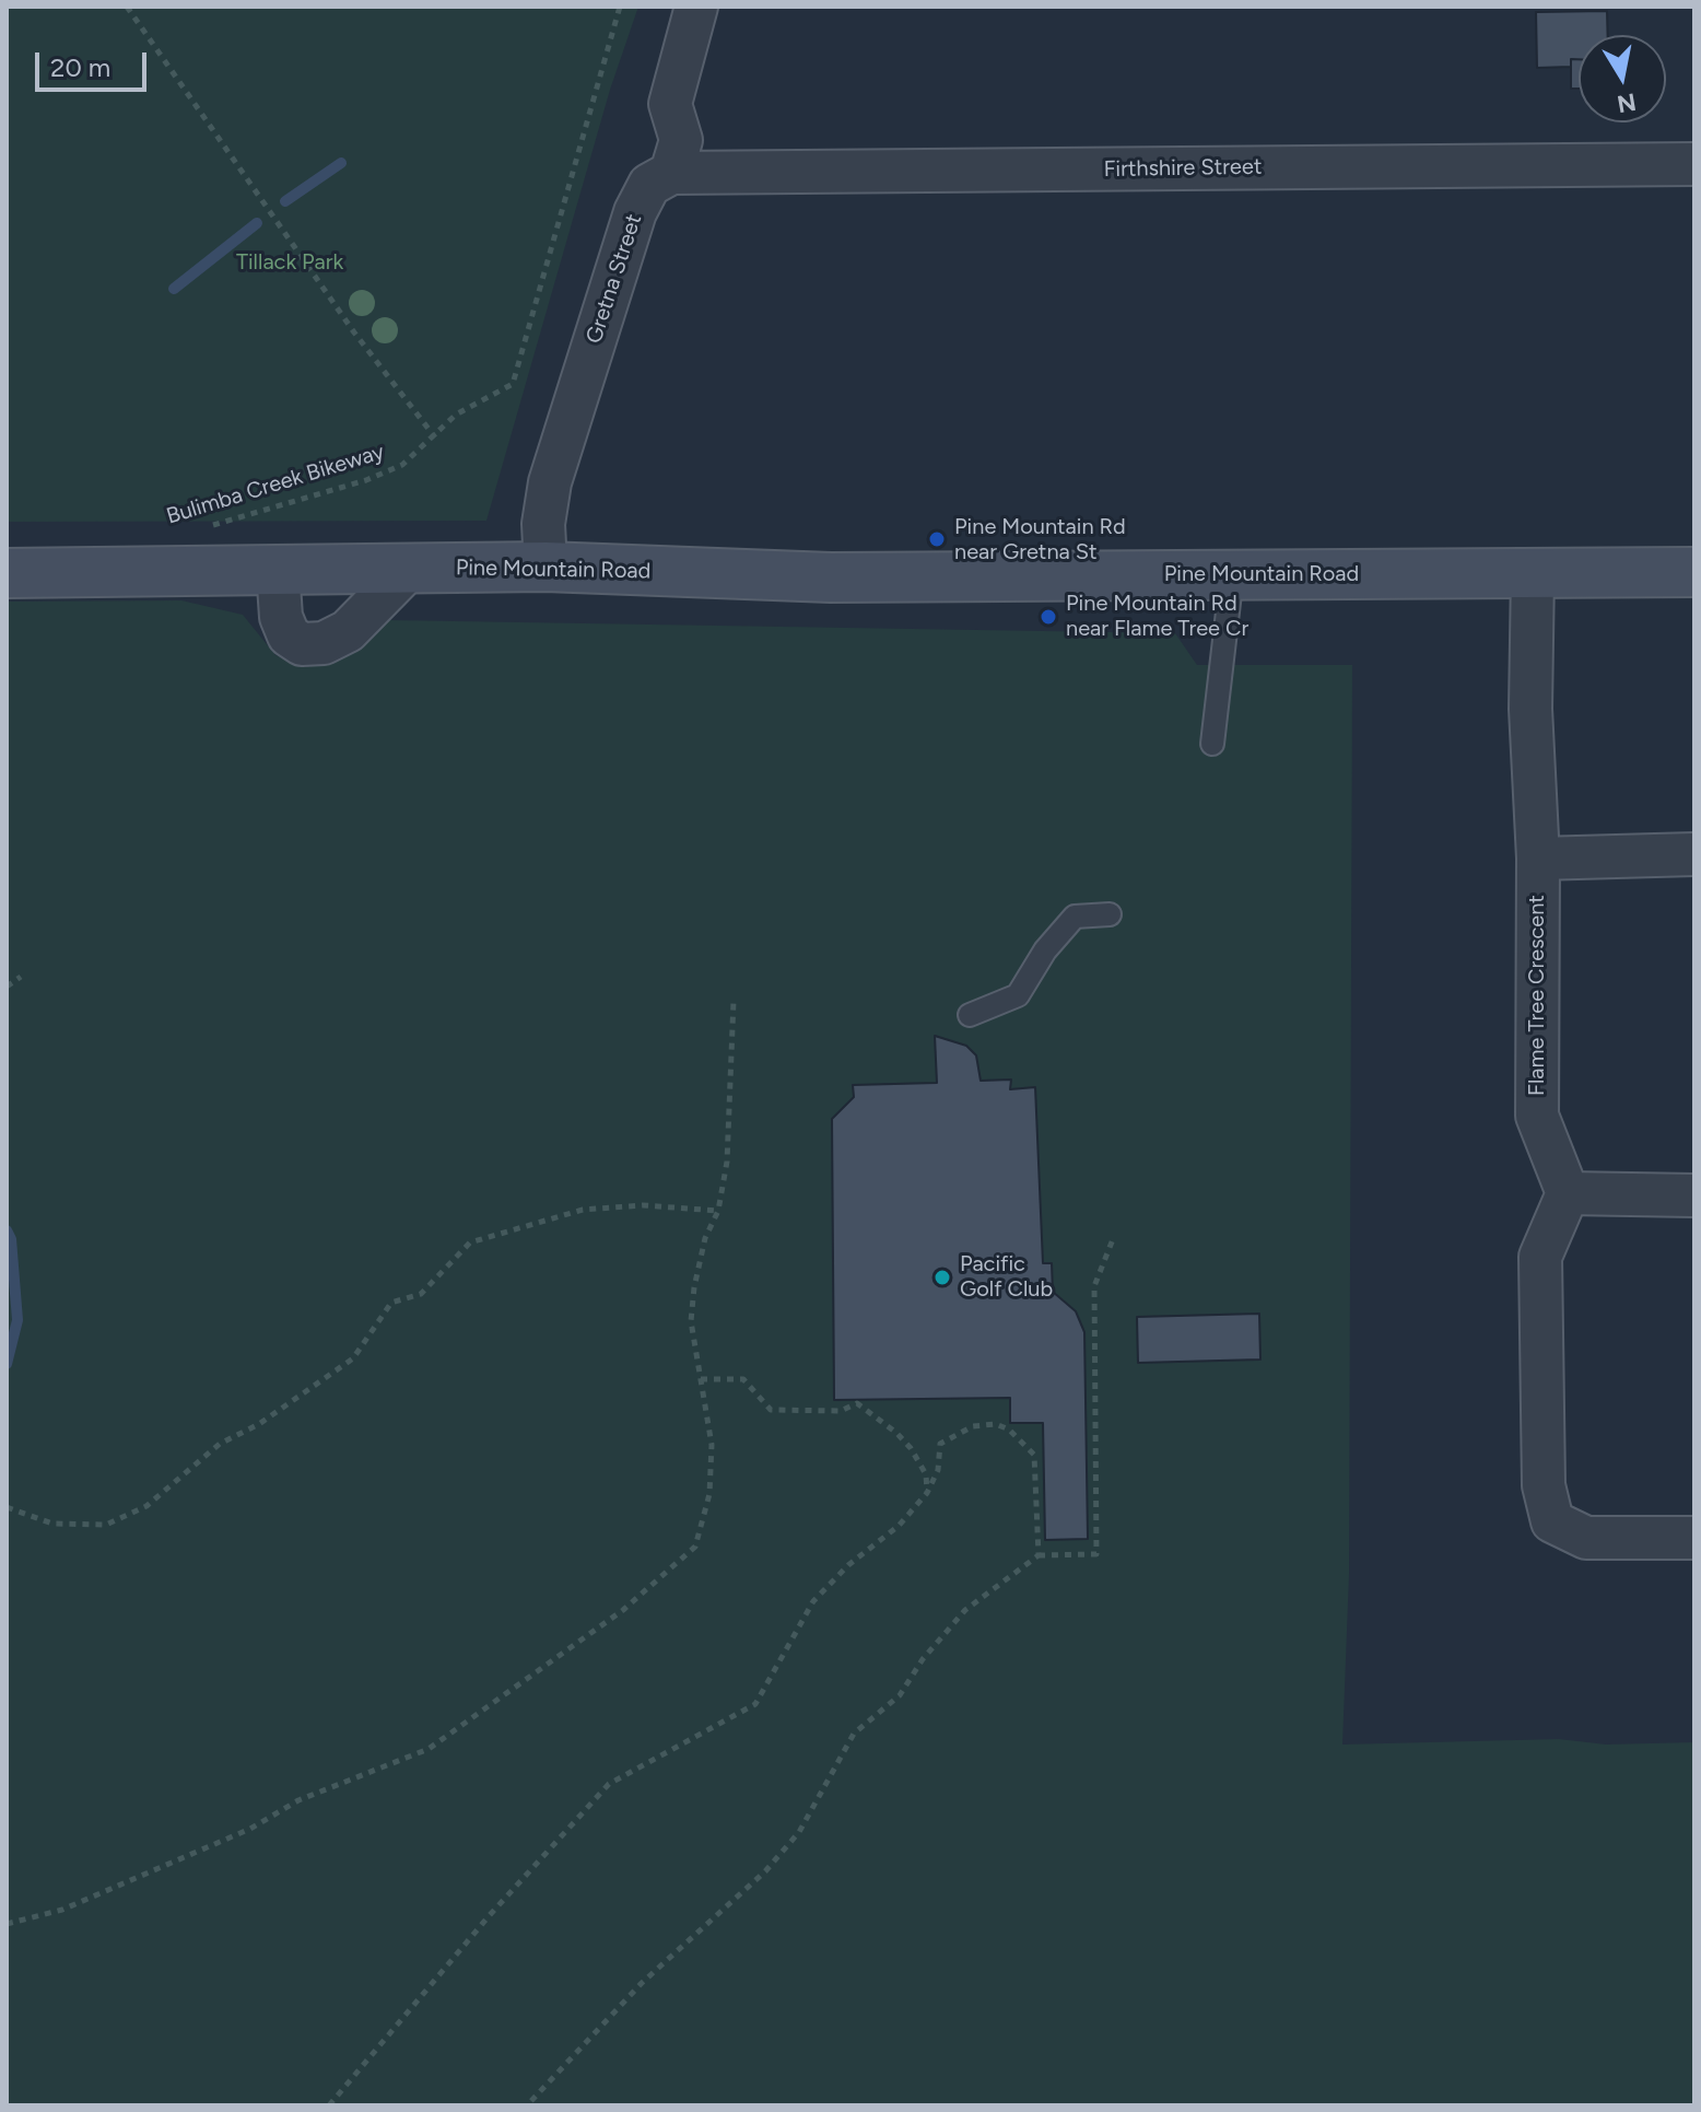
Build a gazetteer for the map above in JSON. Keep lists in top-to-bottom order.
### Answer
{
  "streets": {
    "main road": ["Pine Mountain Road"],
    "street": ["Firthshire Street", "Gretna Street", "Flame Tree Crescent"],
    "path": ["Bulimba Creek Bikeway"]
  },
  "crossings": [
    ["Firthshire Street", "Gretna Street"],
    ["Gretna Street", "Pine Mountain Road"],
    ["Pine Mountain Road", "Flame Tree Crescent"]
  ],
  "parks": ["Tillack Park"],
  "places": ["Pine Mountain Rd near Gretna St", "Pine Mountain Rd near Flame Tree Cr", "Pacific Golf Club"],
  "scale_bar": "20 m",
  "north": "bottom"
}
